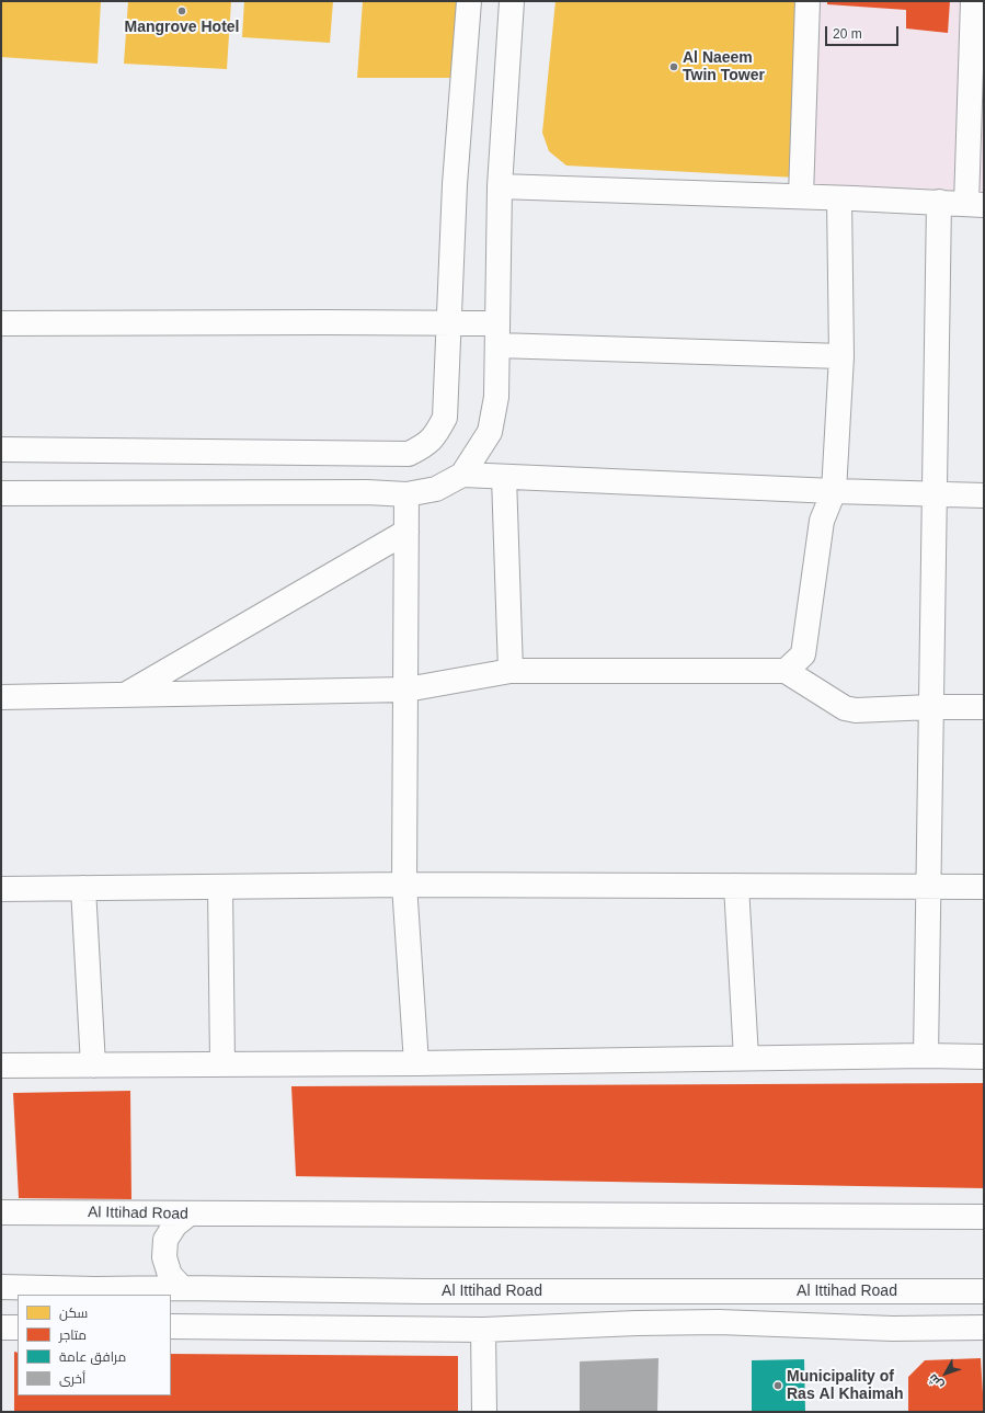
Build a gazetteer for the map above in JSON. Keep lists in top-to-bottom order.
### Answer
{
  "streets": {
    "street": ["Al Ittihad Road"]
  },
  "places": ["Mangrove Hotel", "Al Naeem Twin Tower", "Municipality of Ras Al Khaimah"],
  "legend": [
    "سكن",
    "متاجر",
    "مرافق عامة",
    "أخرى"
  ],
  "scale_bar": "20 m",
  "north": "bottom left"
}
